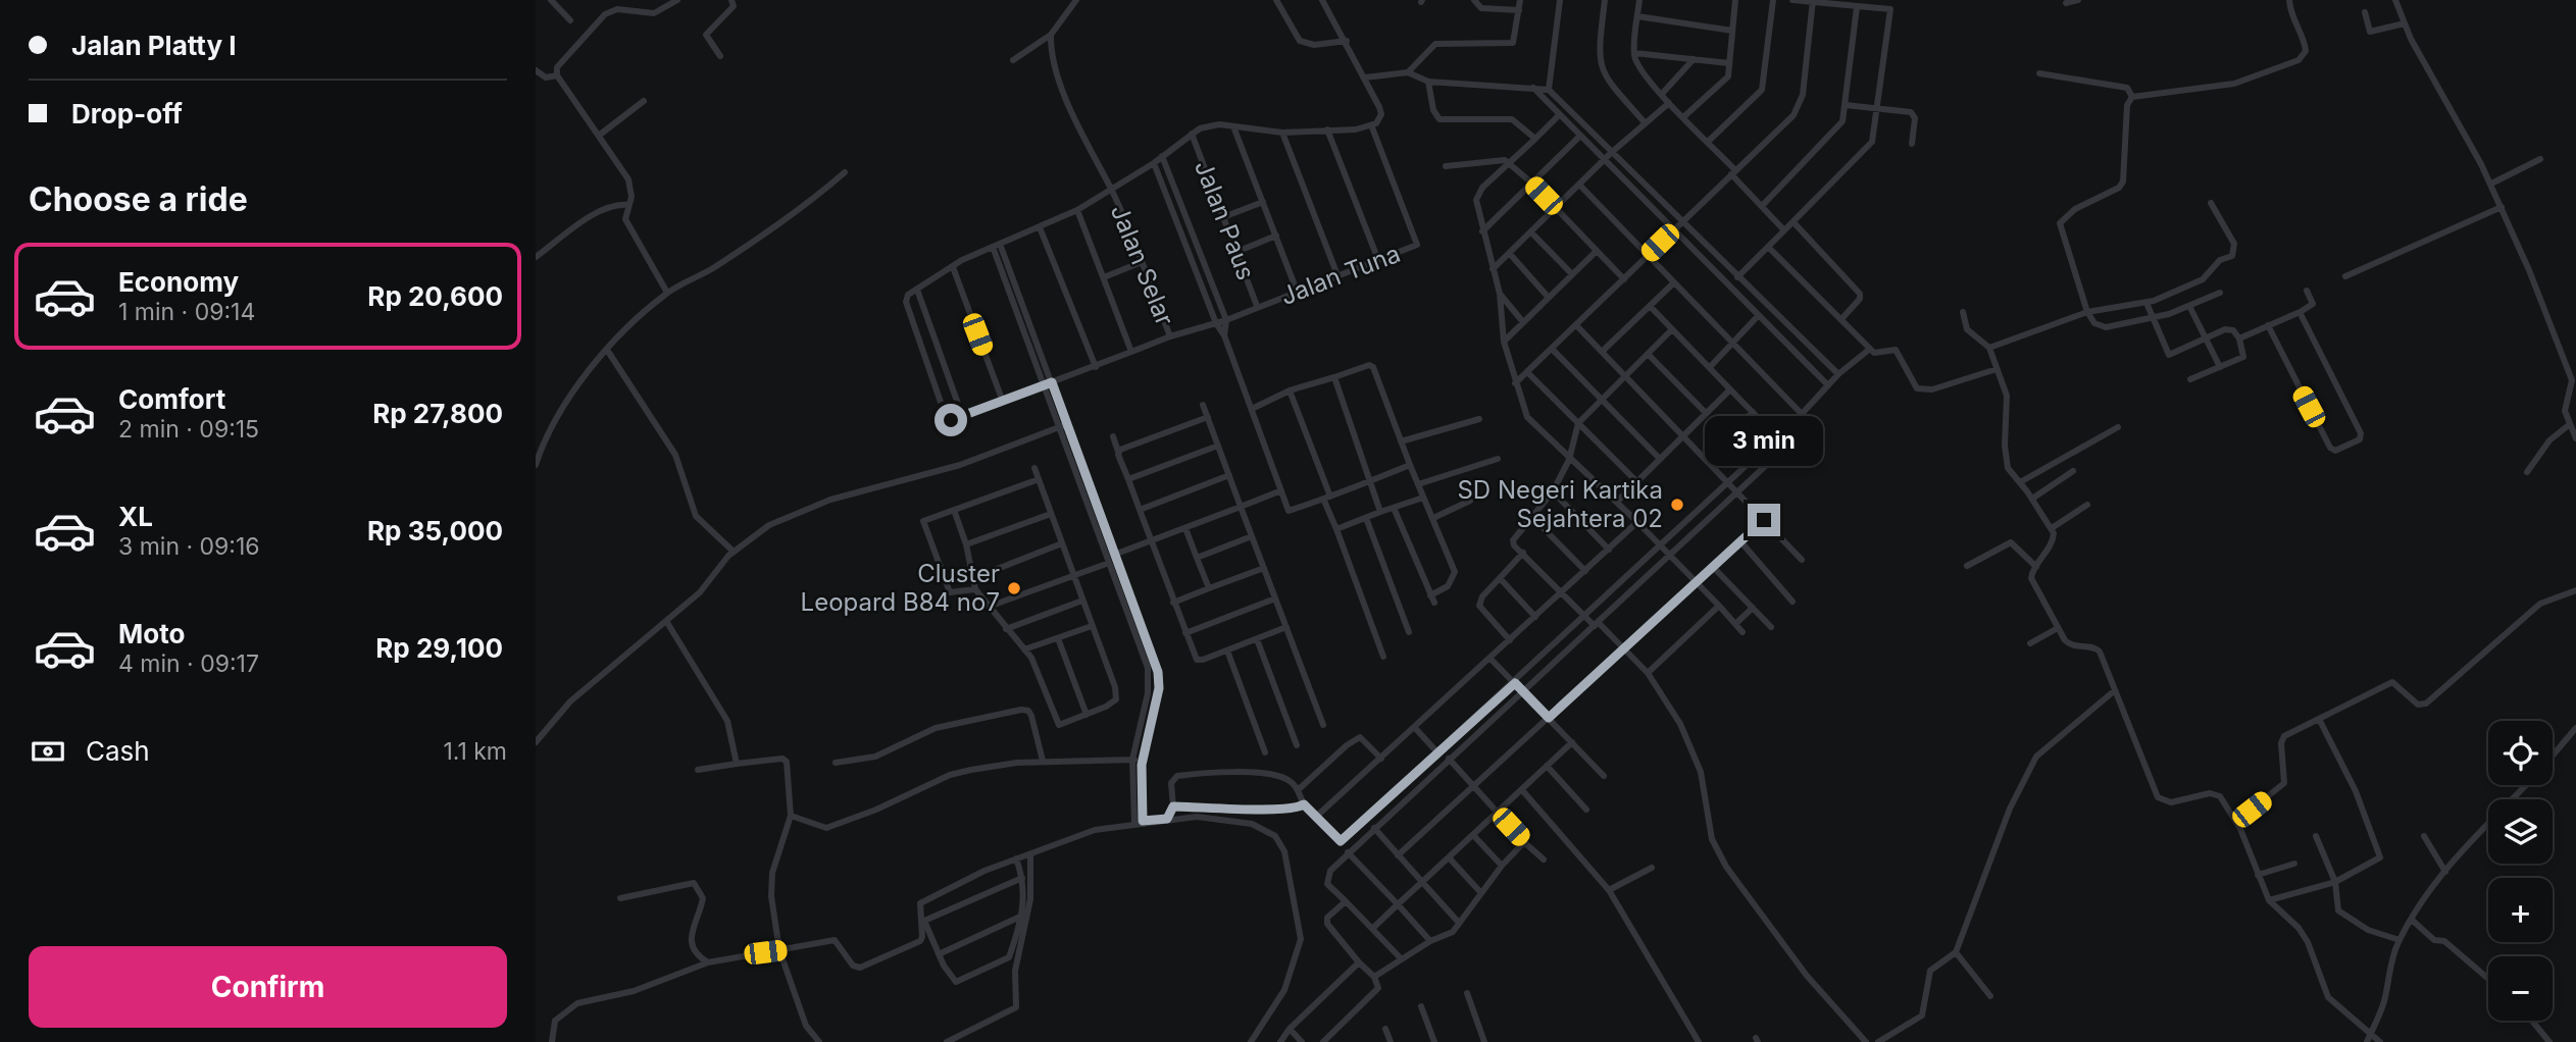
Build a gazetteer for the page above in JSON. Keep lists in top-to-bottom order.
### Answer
{
  "streets": {
    "street": ["Jalan Paus", "Jalan Selar", "Jalan Tuna"]
  },
  "crossings": [
    ["Jalan Paus", "Jalan Tuna"],
    ["Jalan Selar", "Jalan Tuna"]
  ],
  "places": ["SD Negeri Kartika Sejahtera 02", "Cluster Leopard B84 no7"],
  "page": {
    "banner": ["Jalan Platty I", "Drop-off"],
    "heading": "Choose a ride",
    "list": [
      {
        "name": "Economy",
        "note": "1 min · 09:14",
        "value": "Rp 20,600"
      },
      {
        "name": "Comfort",
        "note": "2 min · 09:15",
        "value": "Rp 27,800"
      },
      {
        "name": "XL",
        "note": "3 min · 09:16",
        "value": "Rp 35,000"
      },
      {
        "name": "Moto",
        "note": "4 min · 09:17",
        "value": "Rp 29,100"
      }
    ],
    "bubble": "3 min",
    "pay": ["Cash", "1.1 km"],
    "map_buttons": ["+", "−"],
    "buttons": "Confirm"
  }
}
